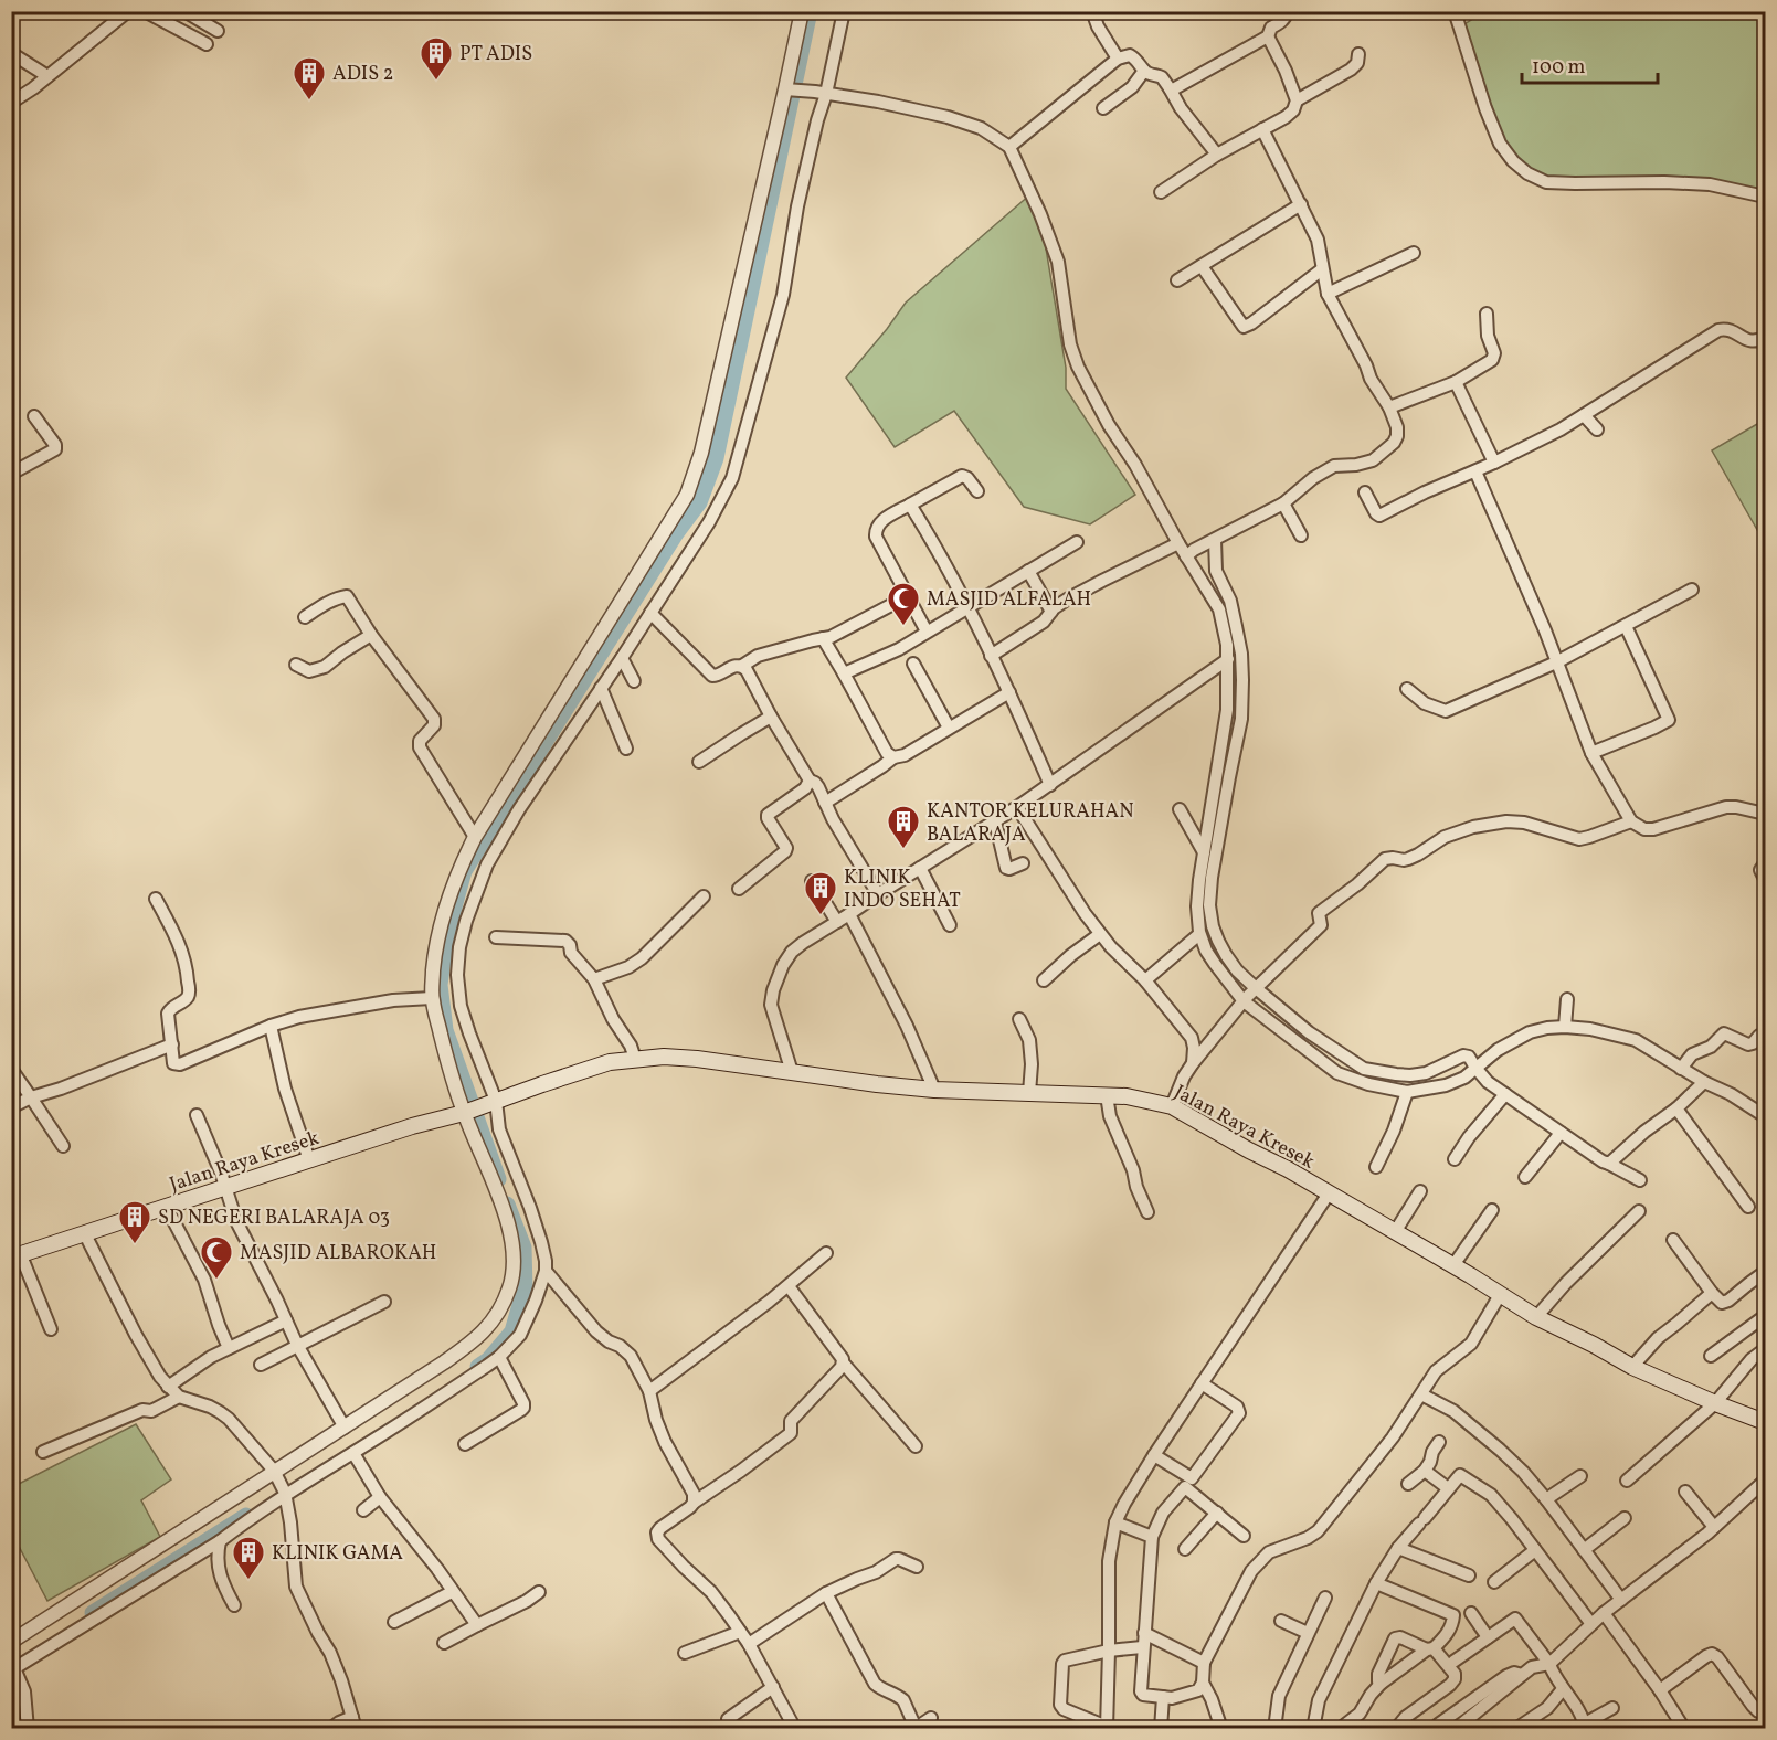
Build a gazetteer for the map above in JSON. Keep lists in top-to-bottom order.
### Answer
{
  "streets": {
    "main road": ["Jalan Raya Kresek"]
  },
  "places": {
    "building": [
      "PT ADIS",
      "ADIS 2",
      "KANTOR KELURAHAN BALARAJA",
      "KLINIK INDO SEHAT",
      "SD NEGERI BALARAJA 03",
      "KLINIK GAMA"
    ],
    "mosque": ["MASJID ALFALAH", "MASJID ALBAROKAH"]
  },
  "scale_bar": "100 m"
}
